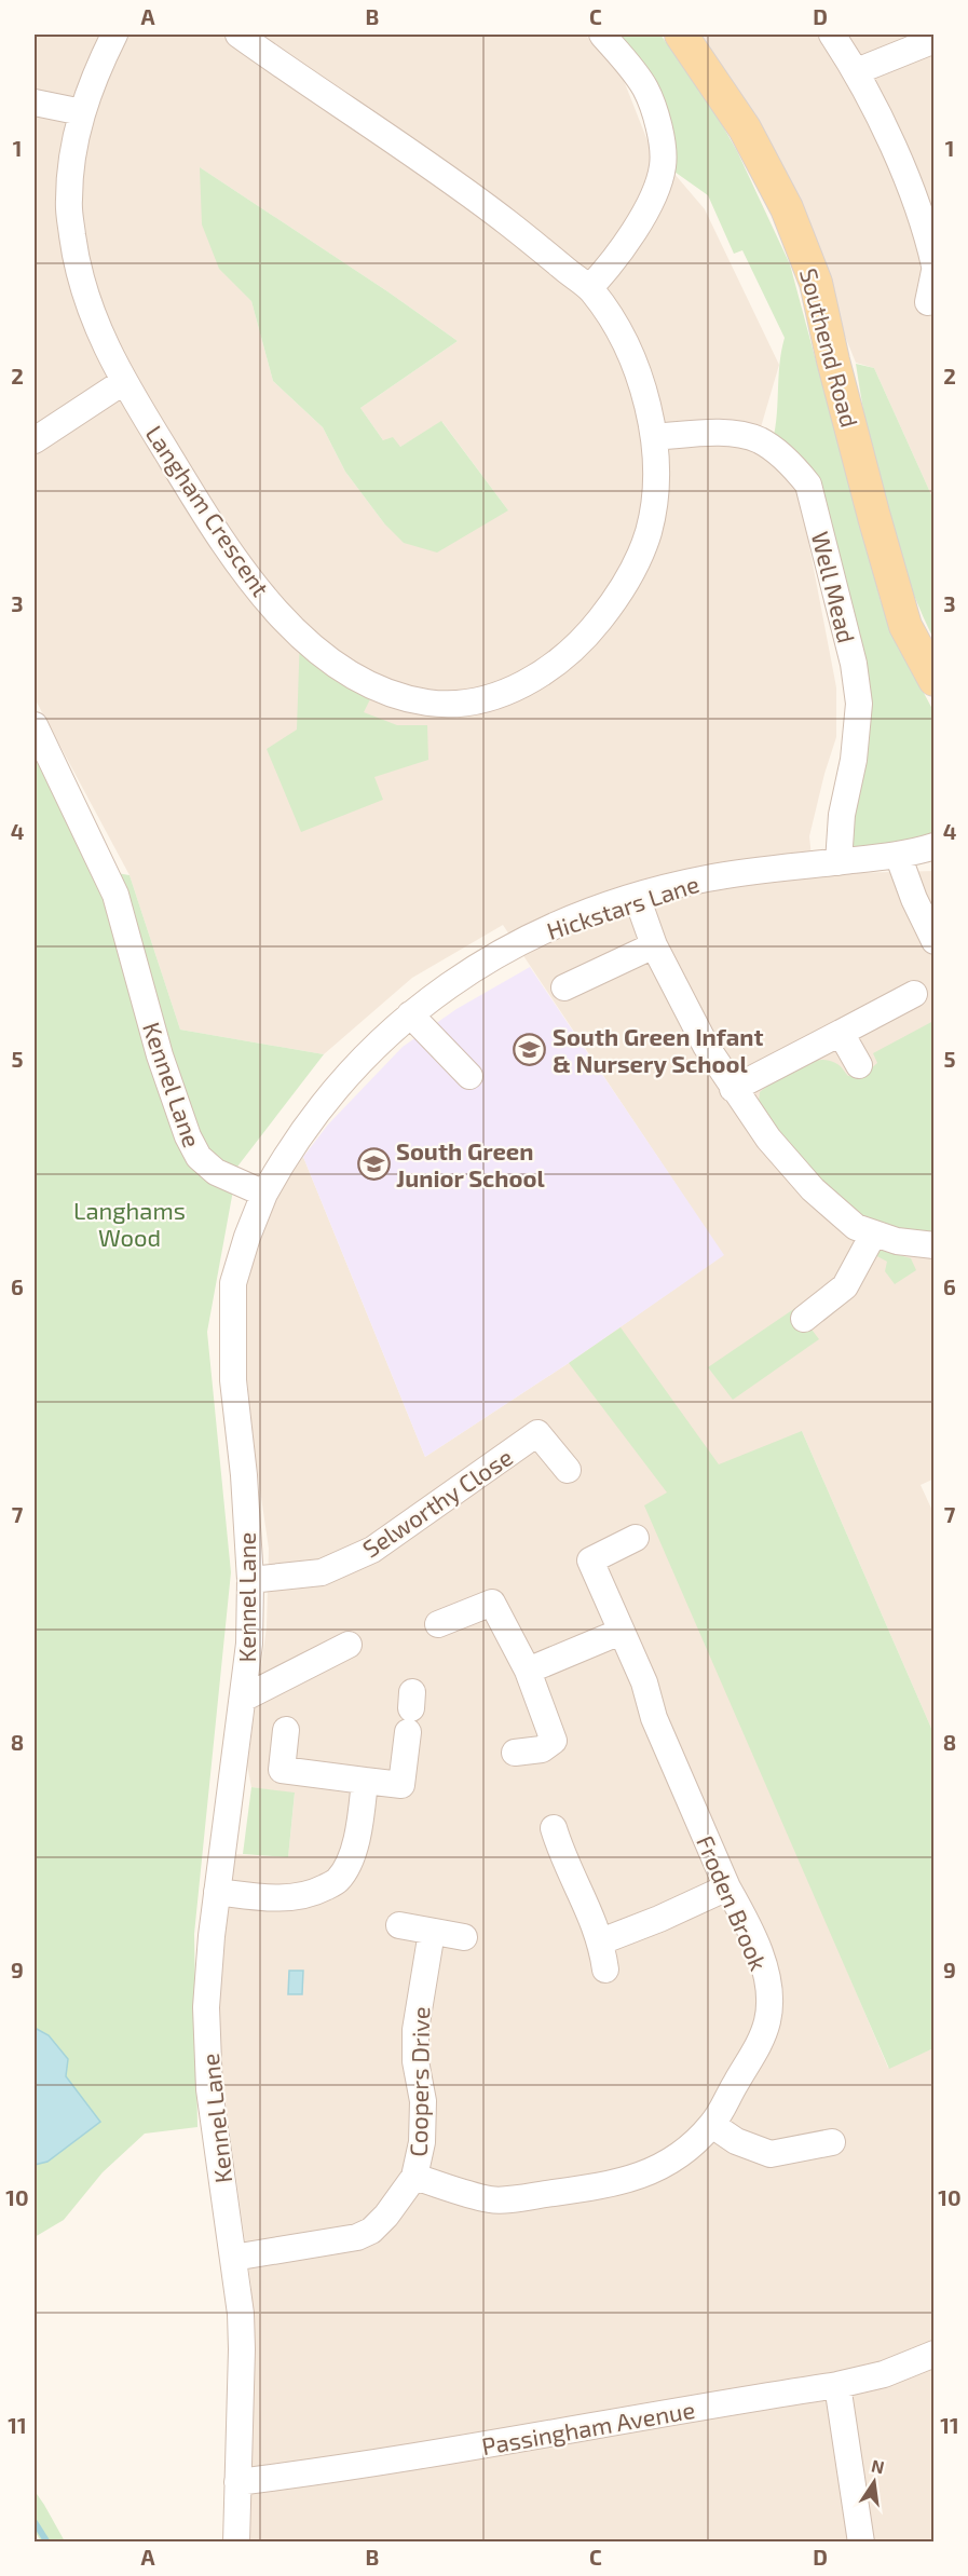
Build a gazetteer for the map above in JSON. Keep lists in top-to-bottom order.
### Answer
{
  "streets": {
    "main road": ["Southend Road"],
    "street": [
      "Langham Crescent",
      "Well Mead",
      "Hickstars Lane",
      "Kennel Lane",
      "Selworthy Close",
      "Froden Brook",
      "Coopers Drive",
      "Passingham Avenue"
    ]
  },
  "crossings": [
    ["Langham Crescent", "Well Mead"],
    ["Well Mead", "Hickstars Lane"],
    ["Hickstars Lane", "Kennel Lane"],
    ["Kennel Lane", "Selworthy Close"],
    ["Kennel Lane", "Coopers Drive"],
    ["Kennel Lane", "Passingham Avenue"],
    ["Froden Brook", "Coopers Drive"]
  ],
  "parks": ["Langhams Wood"],
  "places": {
    "school or university": ["South Green Infant & Nursery School", "South Green Junior School"]
  },
  "north": "top",
  "grid": {
    "columns": [
      "A",
      "B",
      "C",
      "D"
    ],
    "rows": [
      "1",
      "2",
      "3",
      "4",
      "5",
      "6",
      "7",
      "8",
      "9",
      "10",
      "11"
    ]
  }
}
